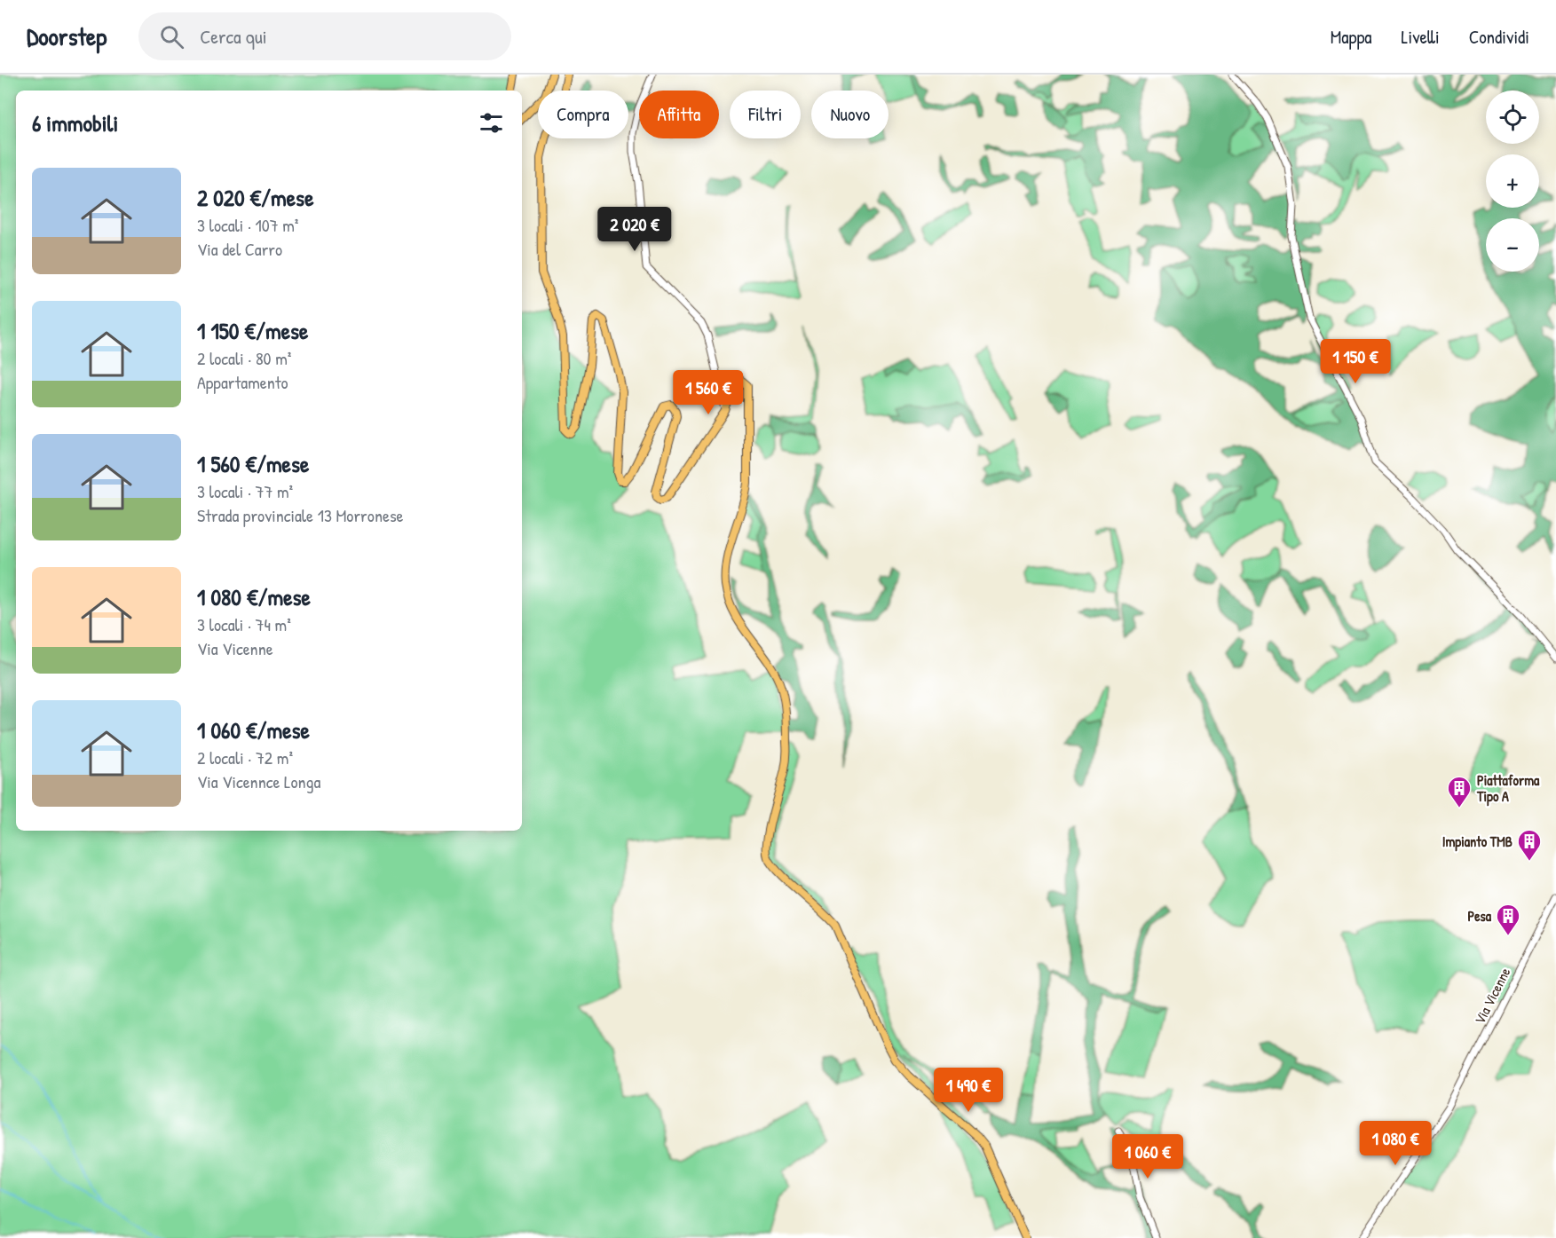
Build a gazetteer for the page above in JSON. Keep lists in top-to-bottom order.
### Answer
{
  "streets": {
    "street": ["Via Vicenne"]
  },
  "places": {
    "building": ["Piattaforma Tipo A", "Impianto TMB", "Pesa"]
  },
  "page": {
    "header": "Doorstep",
    "search": "Cerca qui",
    "nav": ["Mappa", "Livelli", "Condividi"],
    "map_buttons": ["+", "−"],
    "chip": [
      "Compra",
      "Affitta",
      "Filtri",
      "Nuovo"
    ],
    "heading": "6 immobili",
    "list": [
      {
        "name": "2 020 €/mese",
        "note": "3 locali · 107 m² · Via del Carro"
      },
      {
        "name": "1 150 €/mese",
        "note": "2 locali · 80 m² · Appartamento"
      },
      {
        "name": "1 560 €/mese",
        "note": "3 locali · 77 m² · Strada provinciale 13 Morronese"
      },
      {
        "name": "1 080 €/mese",
        "note": "3 locali · 74 m² · Via Vicenne"
      },
      {
        "name": "1 060 €/mese",
        "note": "2 locali · 72 m² · Via Vicennce Longa"
      }
    ],
    "price": [
      "2 020 €",
      "1 150 €",
      "1 560 €",
      "1 490 €",
      "1 080 €",
      "1 060 €"
    ]
  }
}
